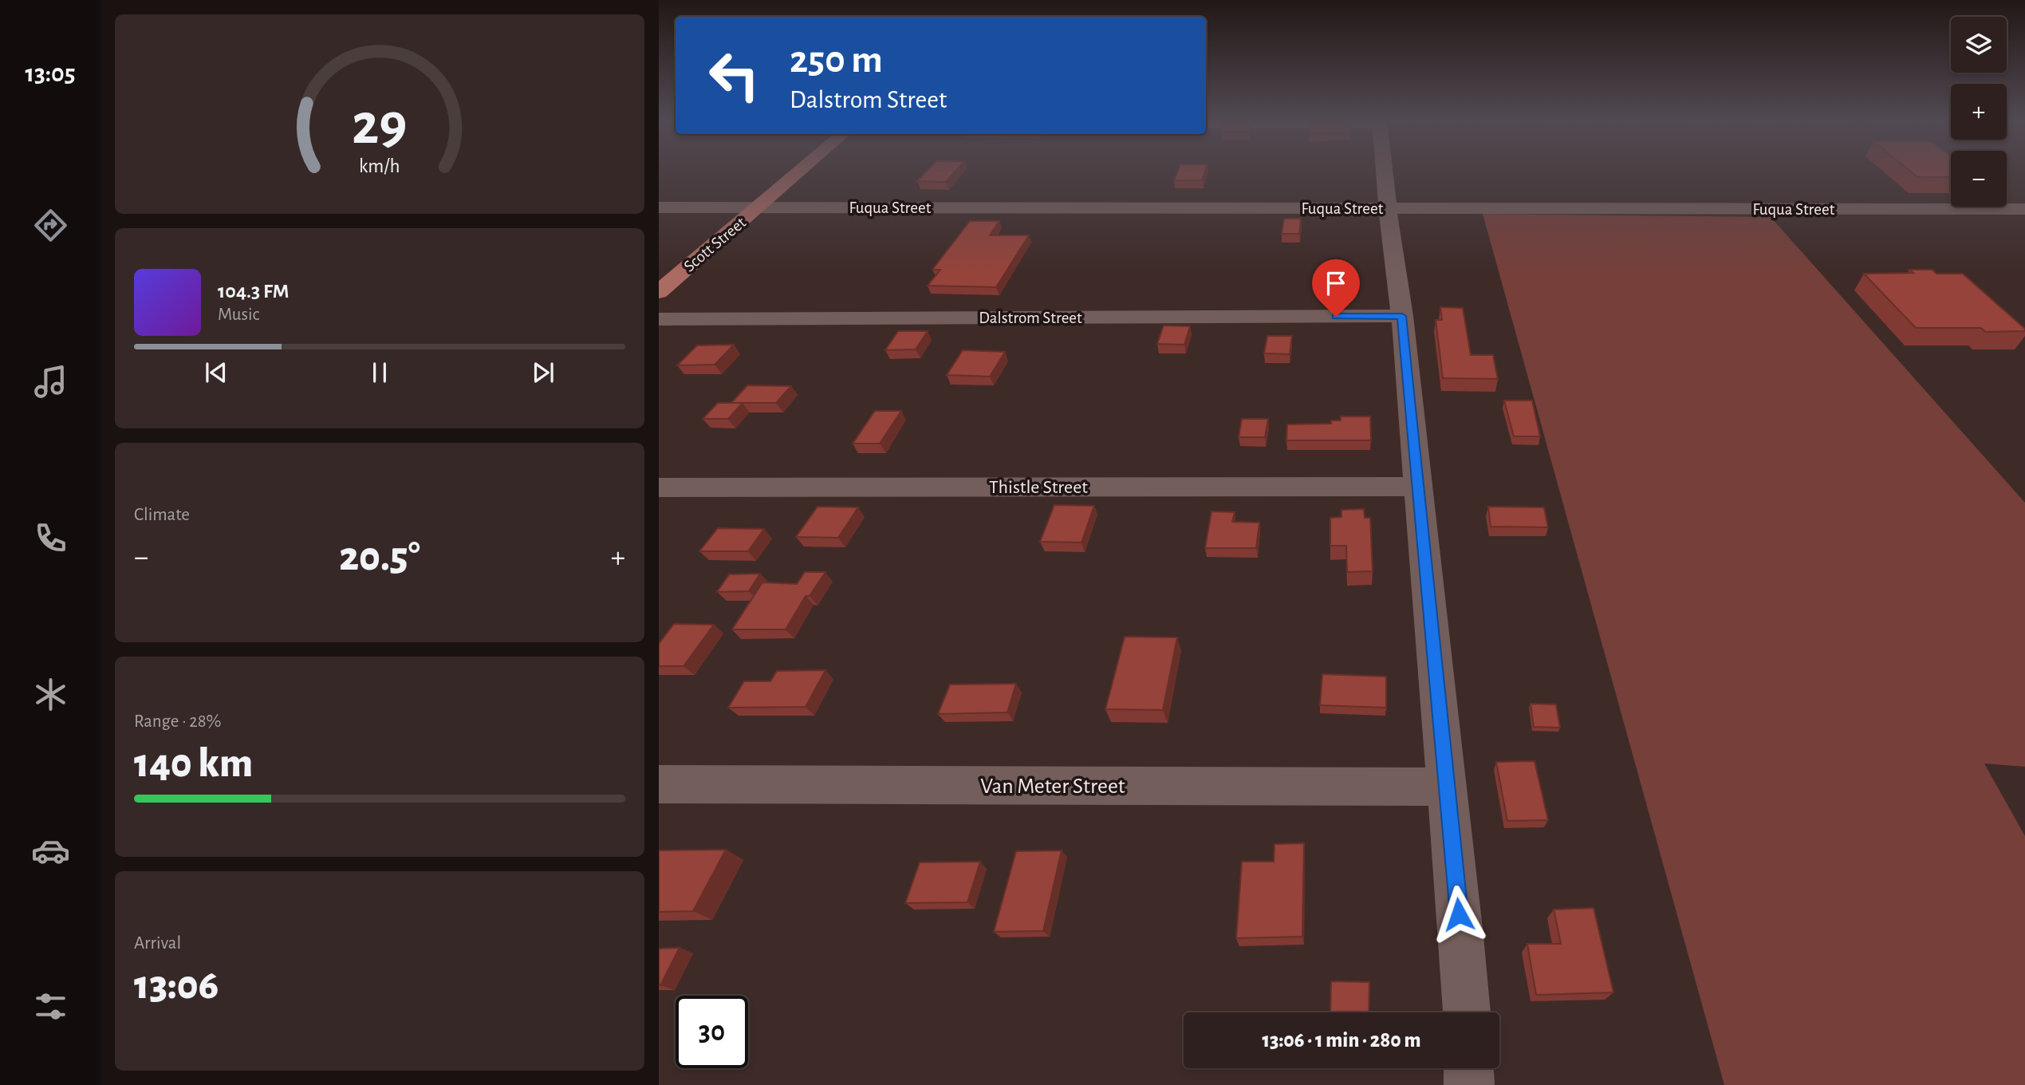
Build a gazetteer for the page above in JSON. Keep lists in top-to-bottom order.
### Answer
{
  "streets": {
    "main road": ["Scott Street"],
    "street": [
      "Fuqua Street",
      "Dalstrom Street",
      "Thistle Street",
      "Van Meter Street"
    ]
  },
  "crossings": [
    ["Fuqua Street", "Scott Street"]
  ],
  "page": {
    "tabs": "13:05",
    "map_buttons": ["+", "−"],
    "turn": ["250 m", "Dalstrom Street"],
    "song": ["104.3 FM", "Music"],
    "tile": [
      "Climate",
      ["Range · 28%", "140 km"],
      ["Arrival", "13:06"]
    ],
    "heat": ["−", "20.5°", "+"],
    "limit": "30",
    "trip": "13:06 · 1 min · 280 m",
    "gauge": ["29", "km/h"]
  }
}
